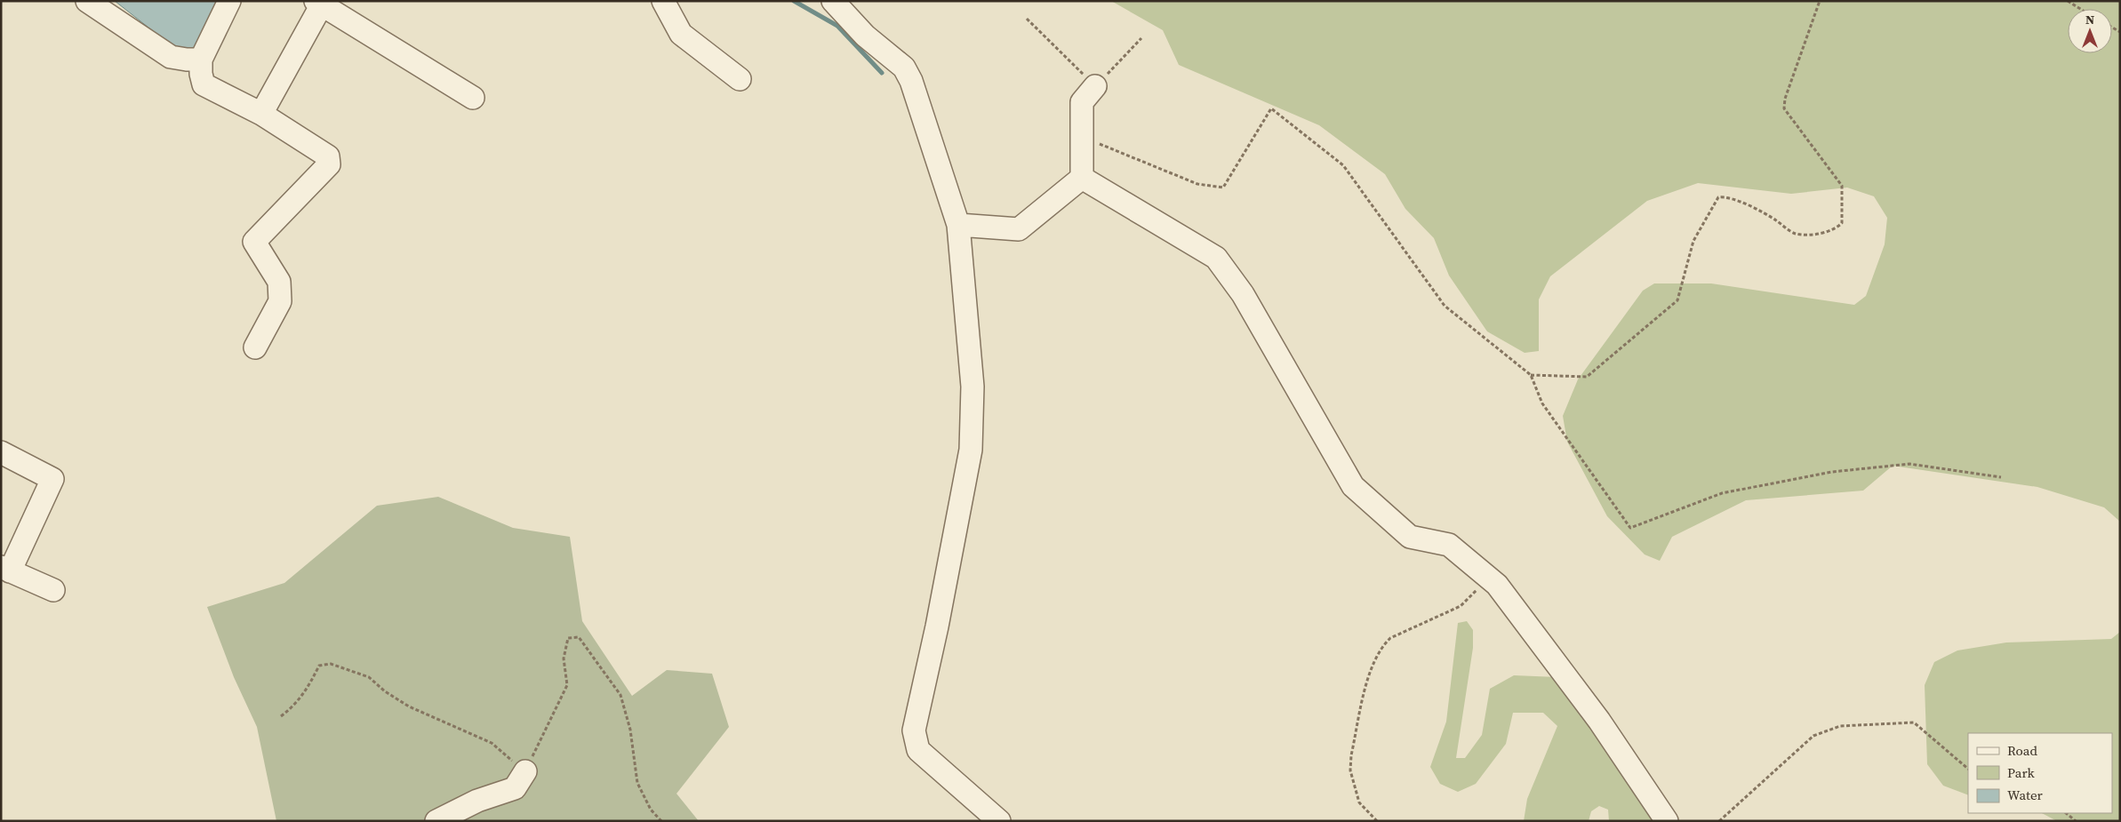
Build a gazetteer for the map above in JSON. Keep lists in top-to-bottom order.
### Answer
{
  "legend": ["Road", "Park", "Water"],
  "north": "top"
}
